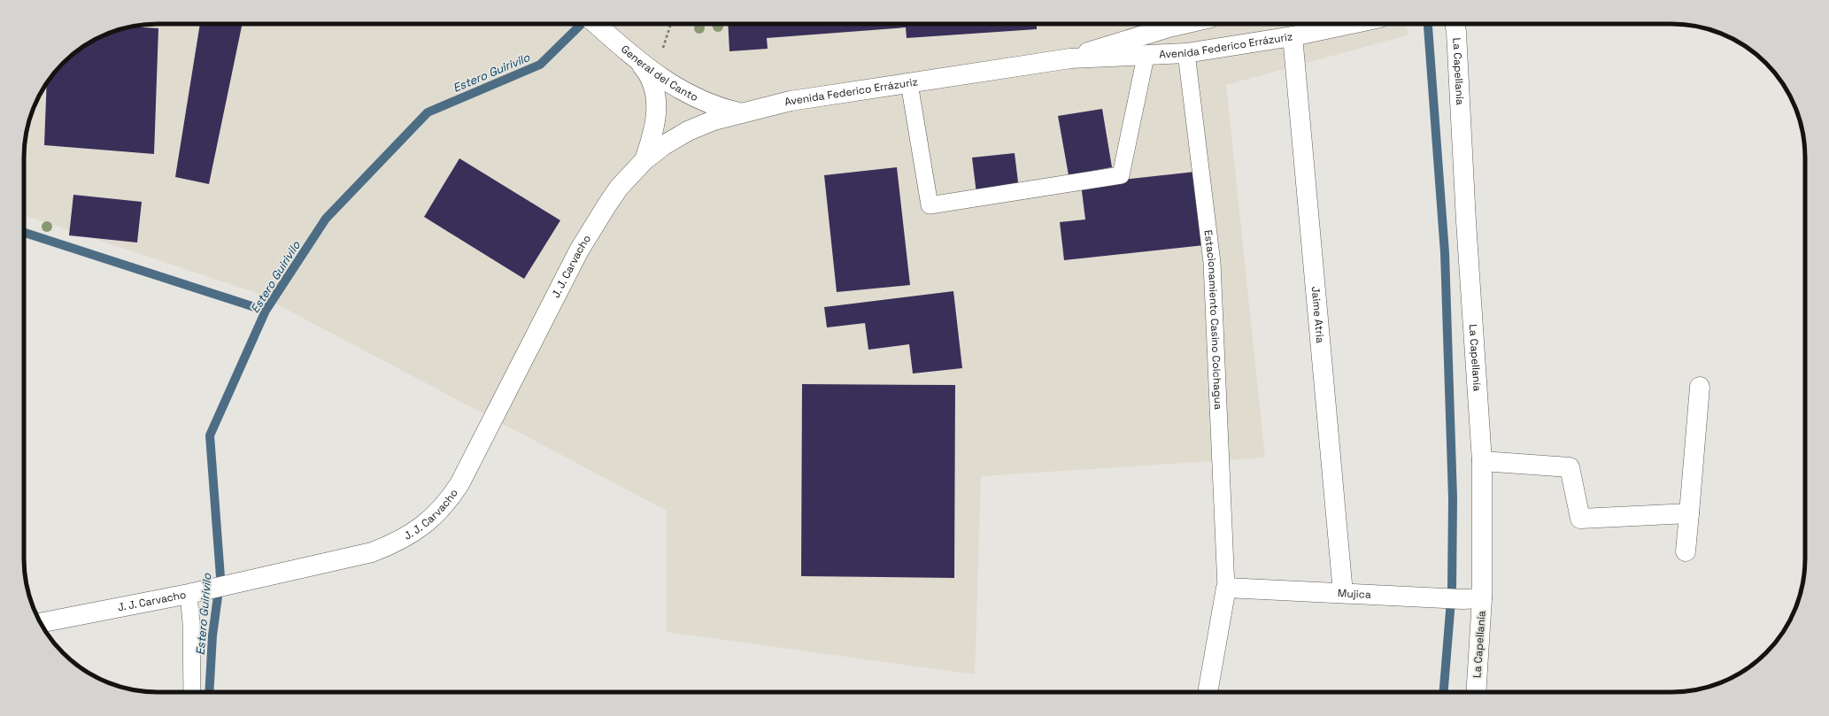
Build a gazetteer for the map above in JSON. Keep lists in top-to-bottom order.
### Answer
{
  "streets": {
    "street": [
      "Avenida Federico Errázuriz",
      "La Capellanía",
      "General del Canto",
      "J. J. Carvacho",
      "Jaime Atria",
      "Mujica"
    ],
    "lane": ["Estacionamiento Casino Colchagua"]
  },
  "crossings": [
    ["Avenida Federico Errázuriz", "General del Canto"],
    ["Avenida Federico Errázuriz", "J. J. Carvacho"],
    ["Avenida Federico Errázuriz", "Jaime Atria"],
    ["Avenida Federico Errázuriz", "Estacionamiento Casino Colchagua"],
    ["La Capellanía", "Mujica"],
    ["Jaime Atria", "Mujica"],
    ["Estacionamiento Casino Colchagua", "Mujica"]
  ],
  "water": ["Estero Guirivilo"]
}
